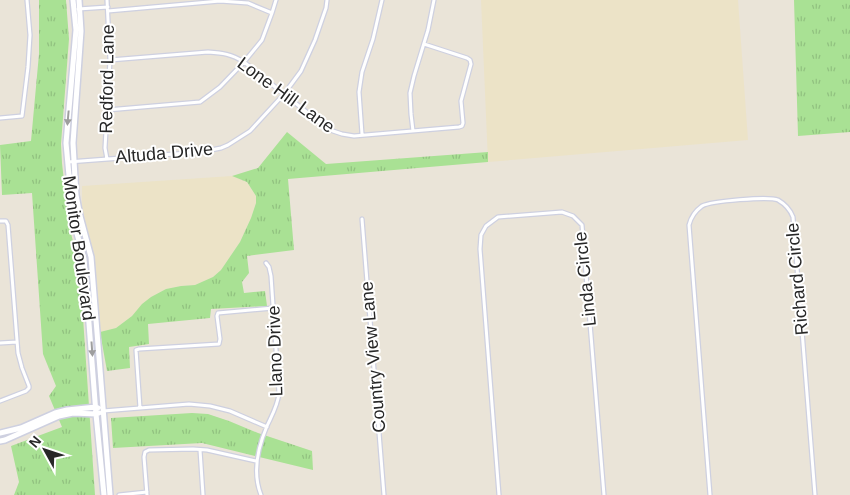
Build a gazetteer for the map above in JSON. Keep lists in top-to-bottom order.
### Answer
{
  "streets": {
    "street": [
      "Redford Lane",
      "Lone Hill Lane",
      "Altuda Drive",
      "Monitor Boulevard",
      "Linda Circle",
      "Richard Circle",
      "Llano Drive",
      "Country View Lane"
    ]
  },
  "crossings": [
    ["Redford Lane", "Lone Hill Lane"],
    ["Redford Lane", "Altuda Drive"],
    ["Lone Hill Lane", "Altuda Drive"],
    ["Altuda Drive", "Monitor Boulevard"]
  ],
  "north": "top left"
}
